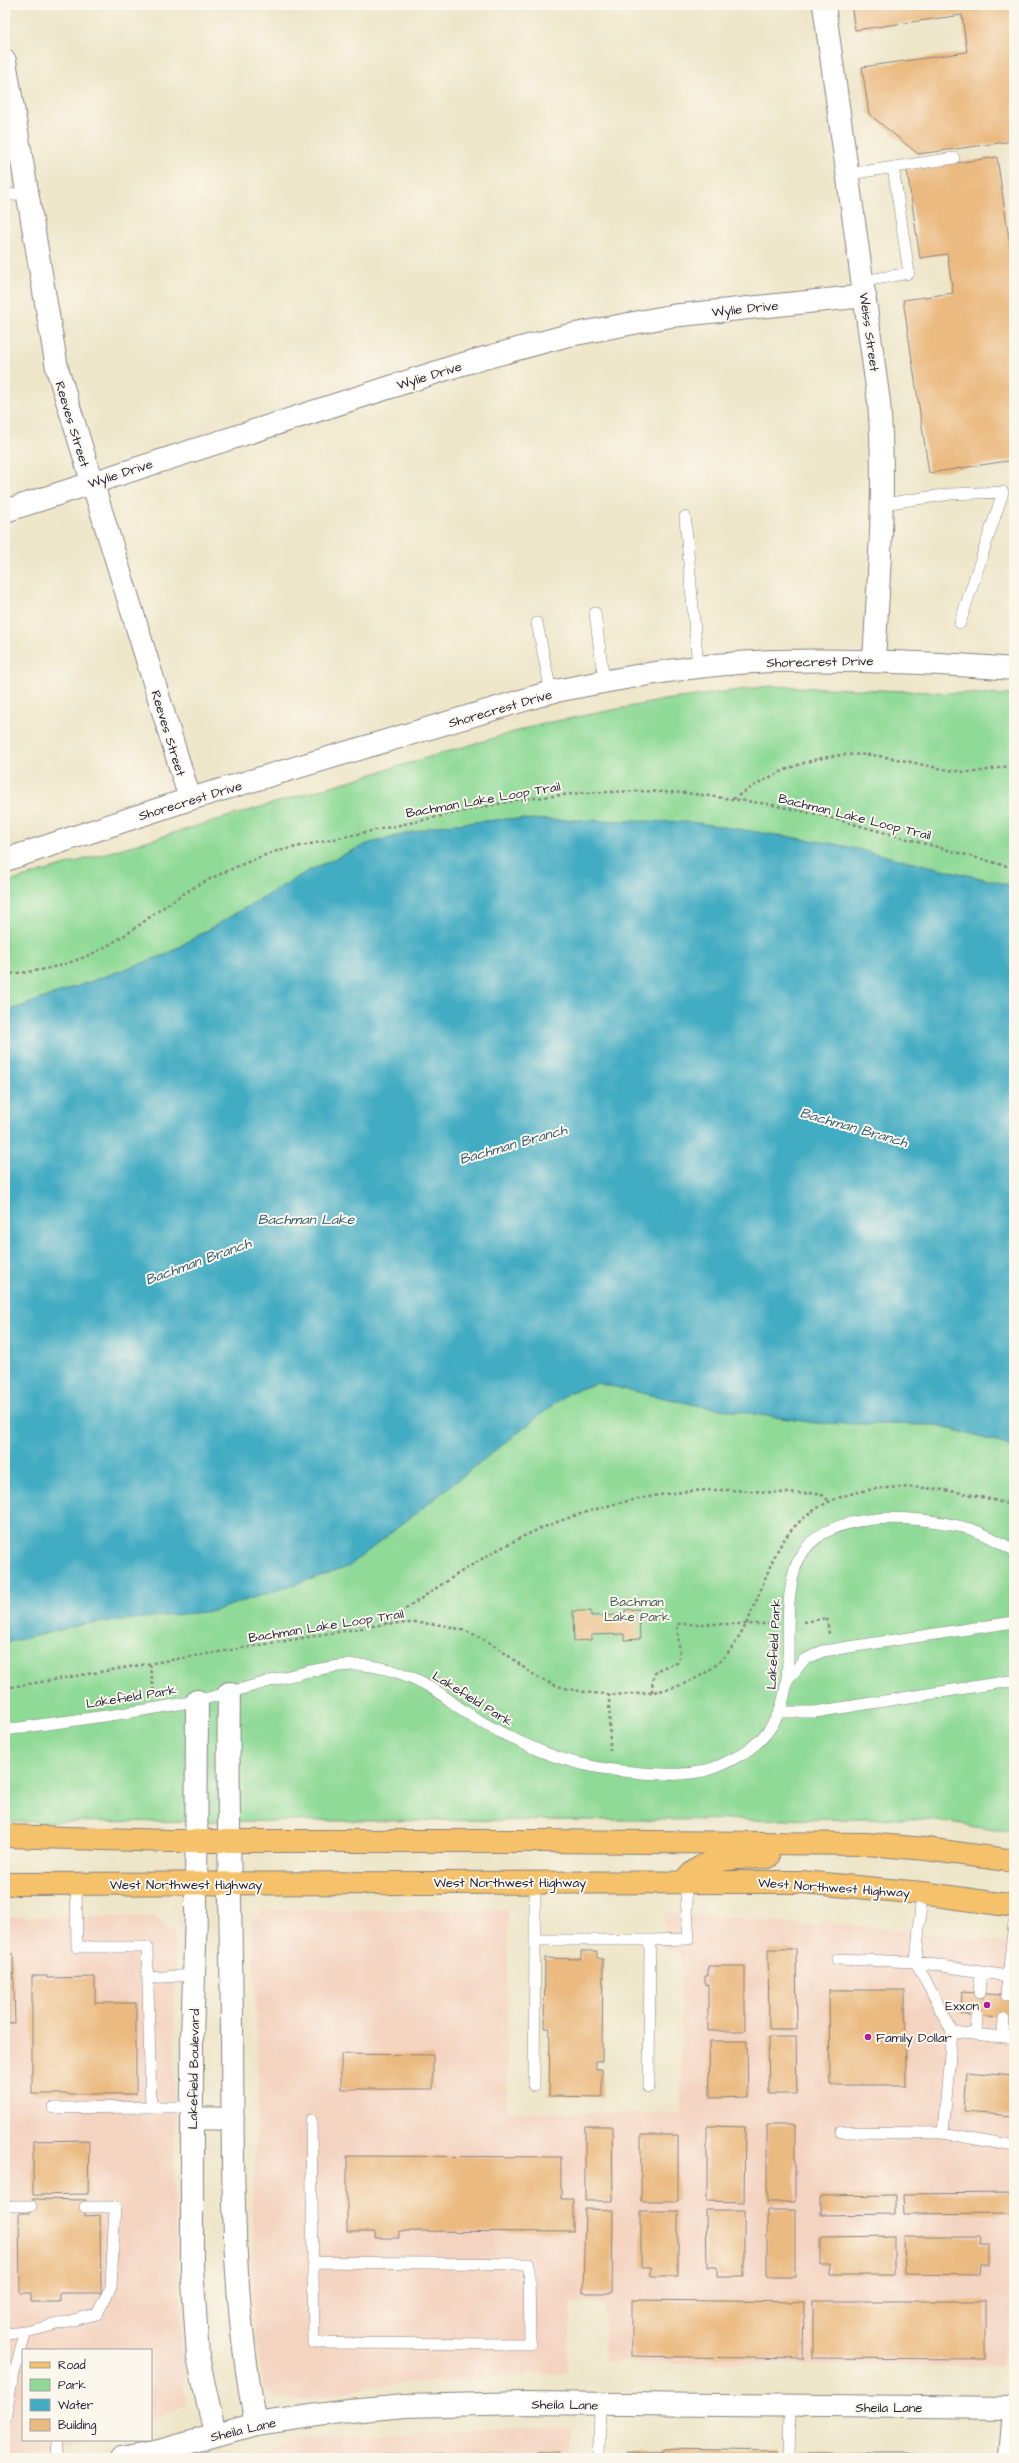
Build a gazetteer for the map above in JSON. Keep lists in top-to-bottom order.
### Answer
{
  "streets": {
    "main road": ["West Northwest Highway"],
    "street": [
      "Wylie Drive",
      "Weiss Street",
      "Reeves Street",
      "Shorecrest Drive",
      "Lakefield Boulevard",
      "Sheila Lane"
    ],
    "lane": ["Lakefield Park"],
    "path": ["Bachman Lake Loop Trail"]
  },
  "crossings": [
    ["Wylie Drive", "Weiss Street"],
    ["Wylie Drive", "Reeves Street"],
    ["Weiss Street", "Shorecrest Drive"],
    ["Reeves Street", "Shorecrest Drive"],
    ["Lakefield Park", "Lakefield Boulevard"],
    ["West Northwest Highway", "Lakefield Boulevard"],
    ["Lakefield Boulevard", "Sheila Lane"]
  ],
  "water": ["Bachman Branch", "Bachman Lake"],
  "parks": ["Bachman Lake Park"],
  "places": ["Exxon", "Family Dollar"],
  "legend": [
    "Road",
    "Park",
    "Water",
    "Building"
  ]
}
